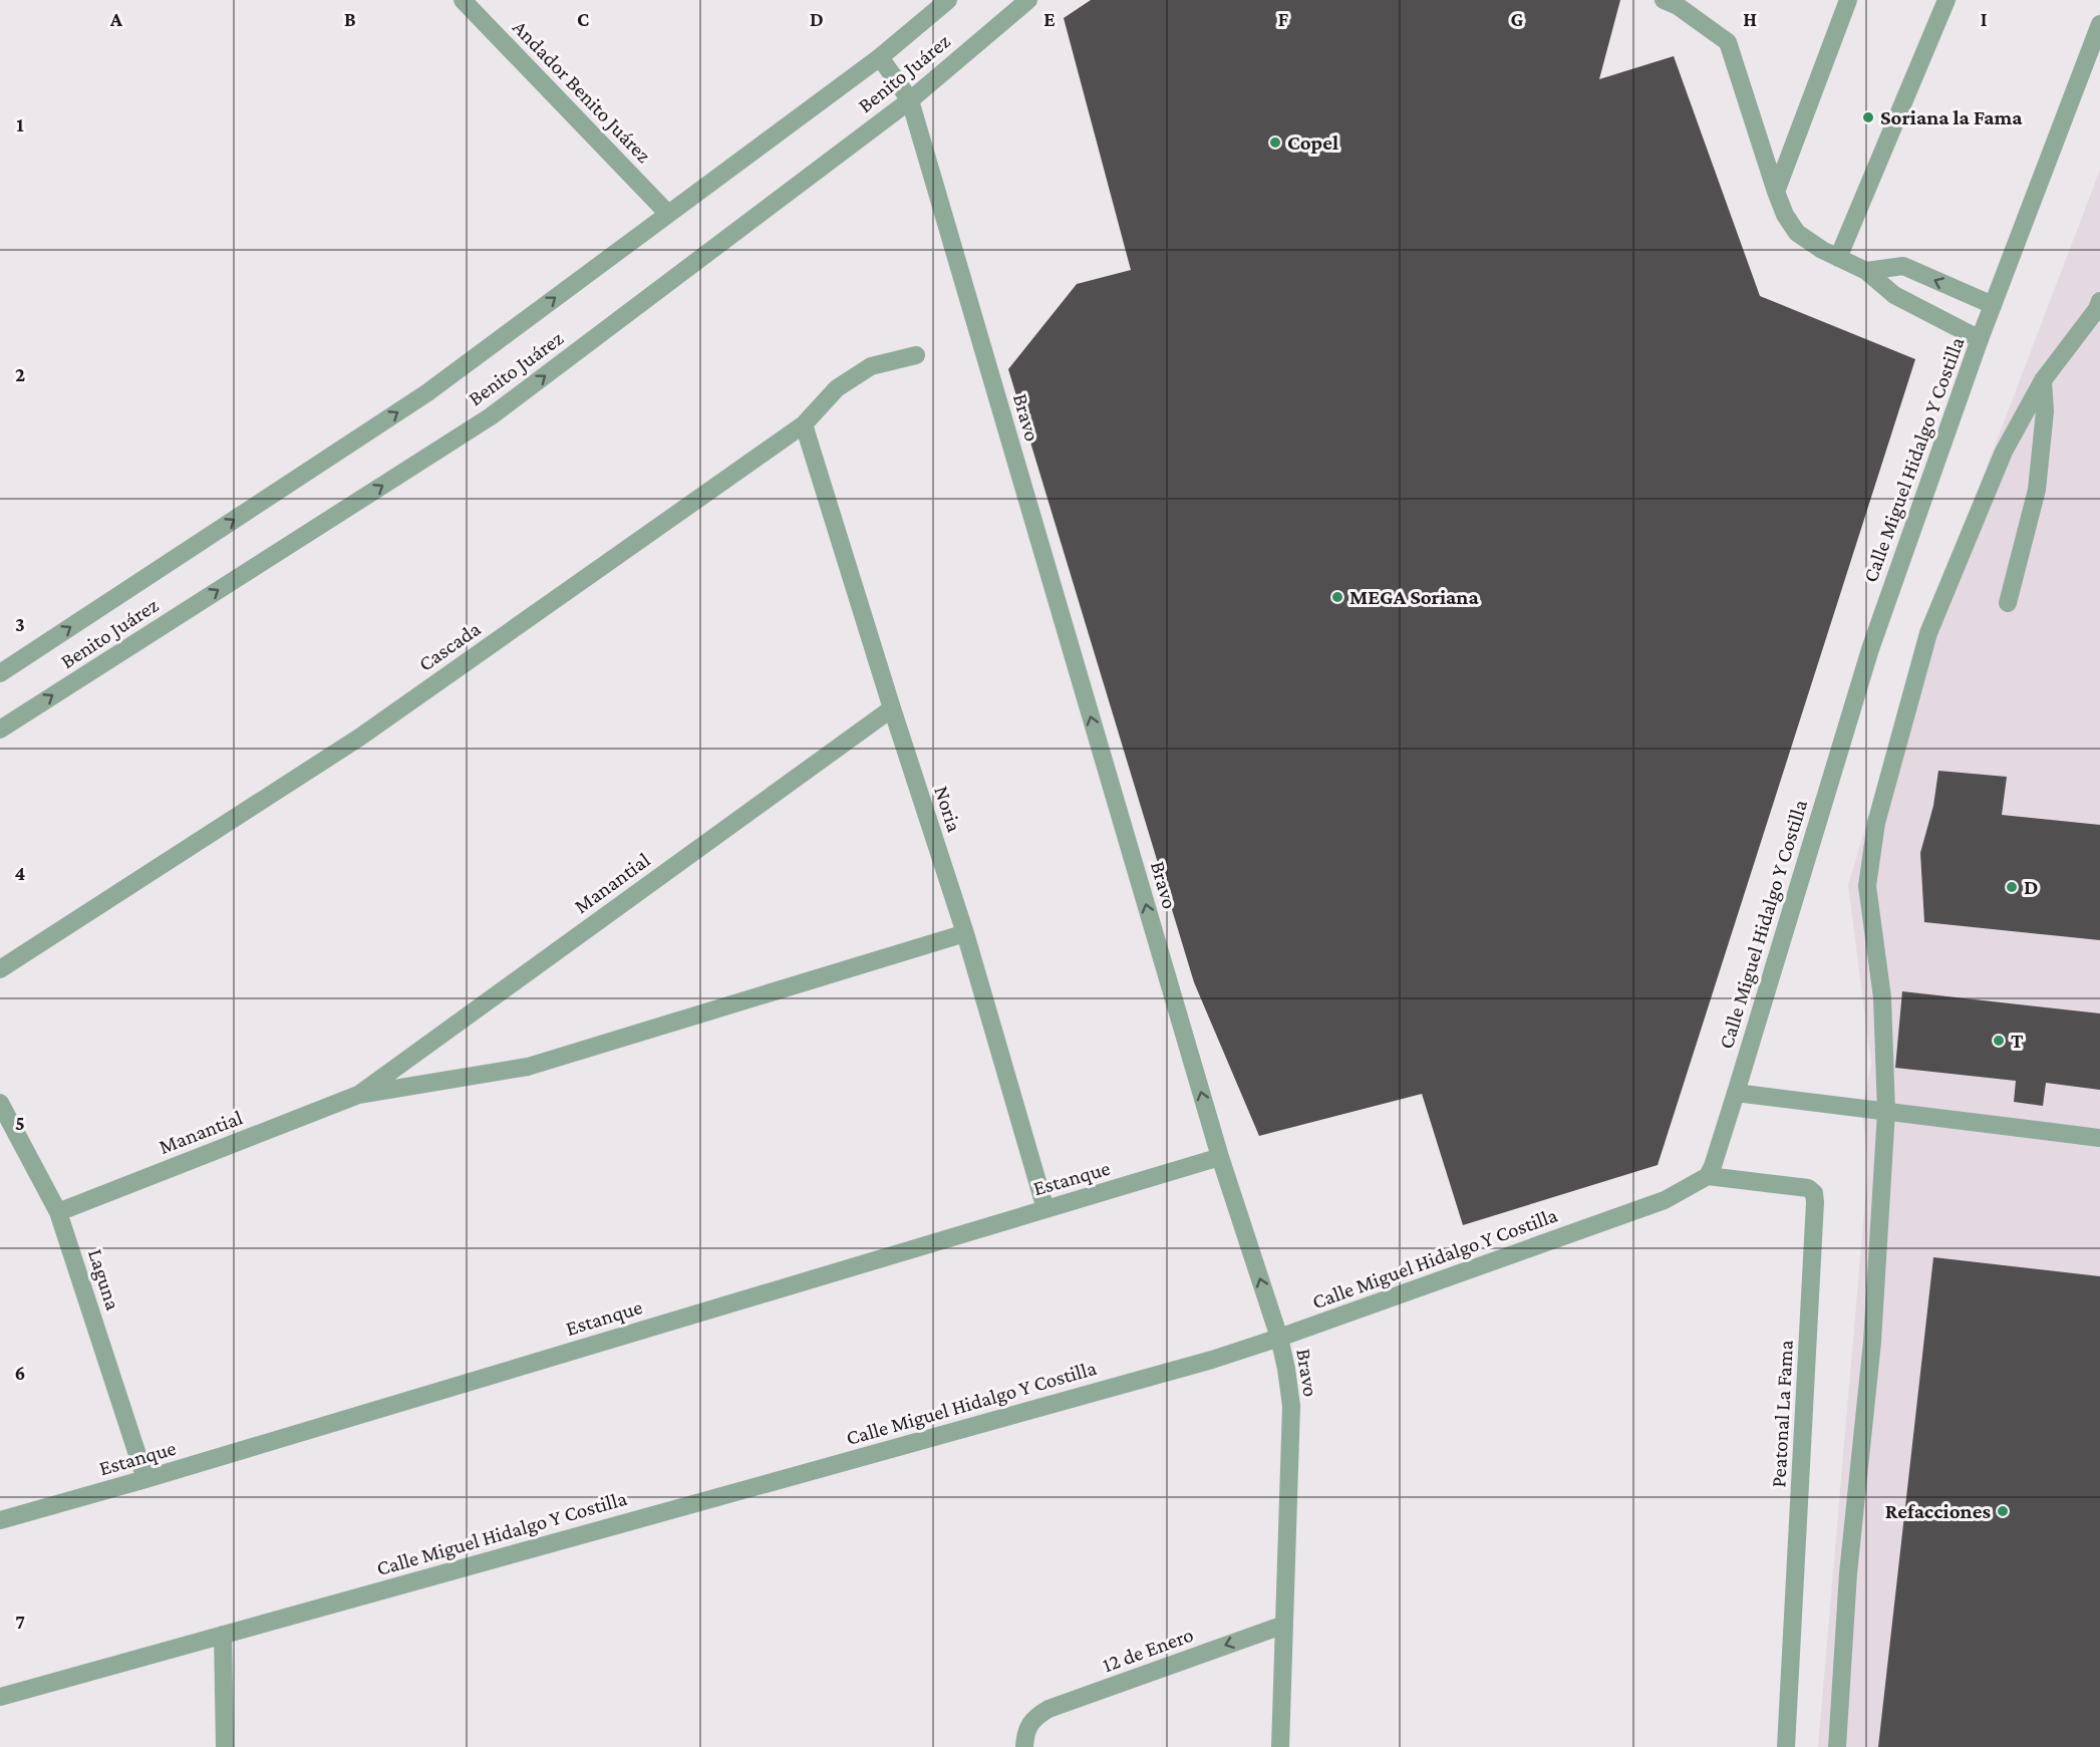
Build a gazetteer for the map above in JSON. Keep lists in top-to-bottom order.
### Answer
{
  "streets": {
    "street": [
      "Benito Juárez",
      "Andador Benito Juárez",
      "Bravo",
      "Calle Miguel Hidalgo Y Costilla",
      "Cascada",
      "Noria",
      "Manantial",
      "Estanque",
      "Laguna",
      "Peatonal La Fama",
      "12 de Enero"
    ]
  },
  "crossings": [
    ["Benito Juárez", "Andador Benito Juárez"],
    ["Benito Juárez", "Bravo"],
    ["Bravo", "Calle Miguel Hidalgo Y Costilla"],
    ["Bravo", "Estanque"],
    ["Bravo", "12 de Enero"],
    ["Calle Miguel Hidalgo Y Costilla", "Peatonal La Fama"],
    ["Cascada", "Noria"],
    ["Noria", "Manantial"],
    ["Noria", "Estanque"],
    ["Manantial", "Laguna"],
    ["Estanque", "Laguna"]
  ],
  "one_way": ["Benito Juárez", "Bravo", "12 de Enero"],
  "places": [
    "Soriana la Fama",
    "Copel",
    "MEGA Soriana",
    "D",
    "T",
    "Refacciones"
  ],
  "grid": {
    "columns": [
      "A",
      "B",
      "C",
      "D",
      "E",
      "F",
      "G",
      "H",
      "I"
    ],
    "rows": [
      "1",
      "2",
      "3",
      "4",
      "5",
      "6",
      "7"
    ]
  }
}
